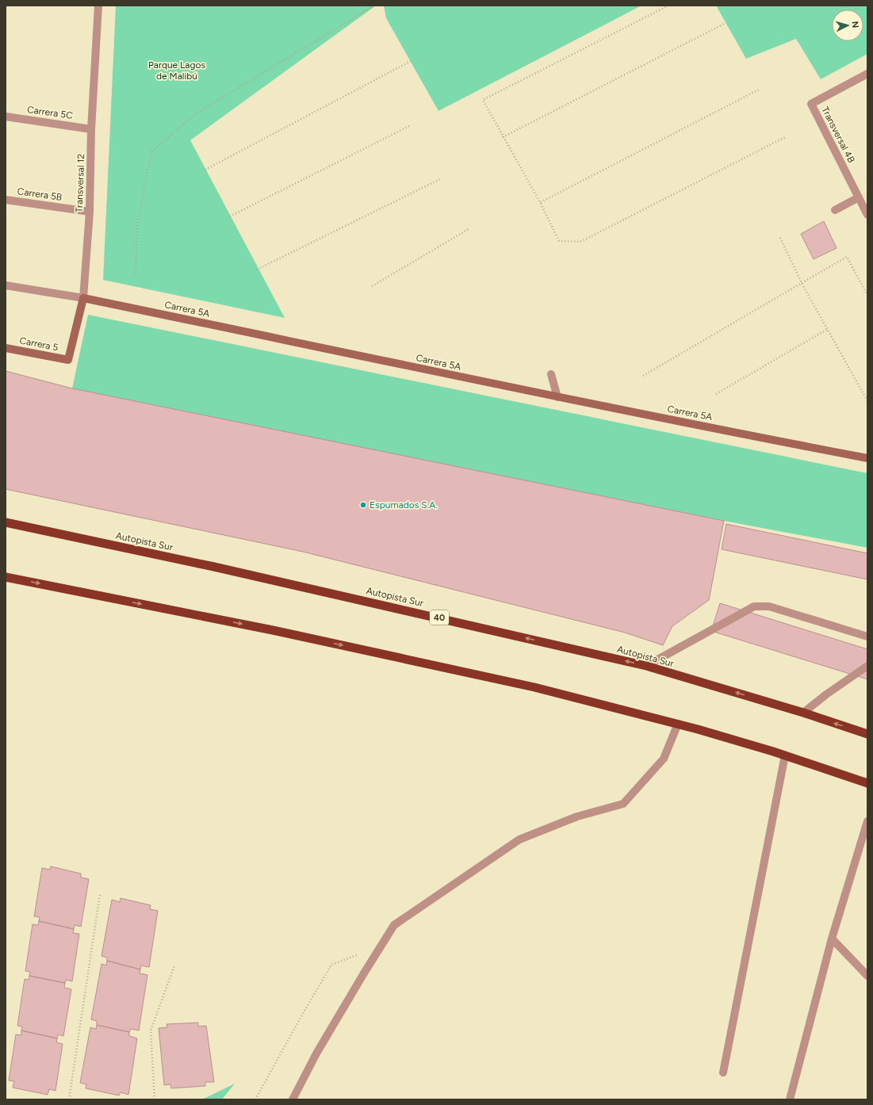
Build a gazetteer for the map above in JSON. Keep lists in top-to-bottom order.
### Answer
{
  "streets": {
    "highway": ["Autopista Sur", "40"],
    "main road": ["Transversal 12", "Carrera 5A", "Carrera 5"],
    "street": ["Carrera 5C", "Transversal 4B", "Carrera 5B"]
  },
  "crossings": [
    ["Carrera 5C", "Transversal 12"],
    ["Transversal 12", "Carrera 5B"],
    ["Transversal 12", "Carrera 5A"],
    ["Transversal 12", "Carrera 5"]
  ],
  "parks": ["Parque Lagos de Malibú"],
  "places": ["Espumados S.A."],
  "north": "right"
}
